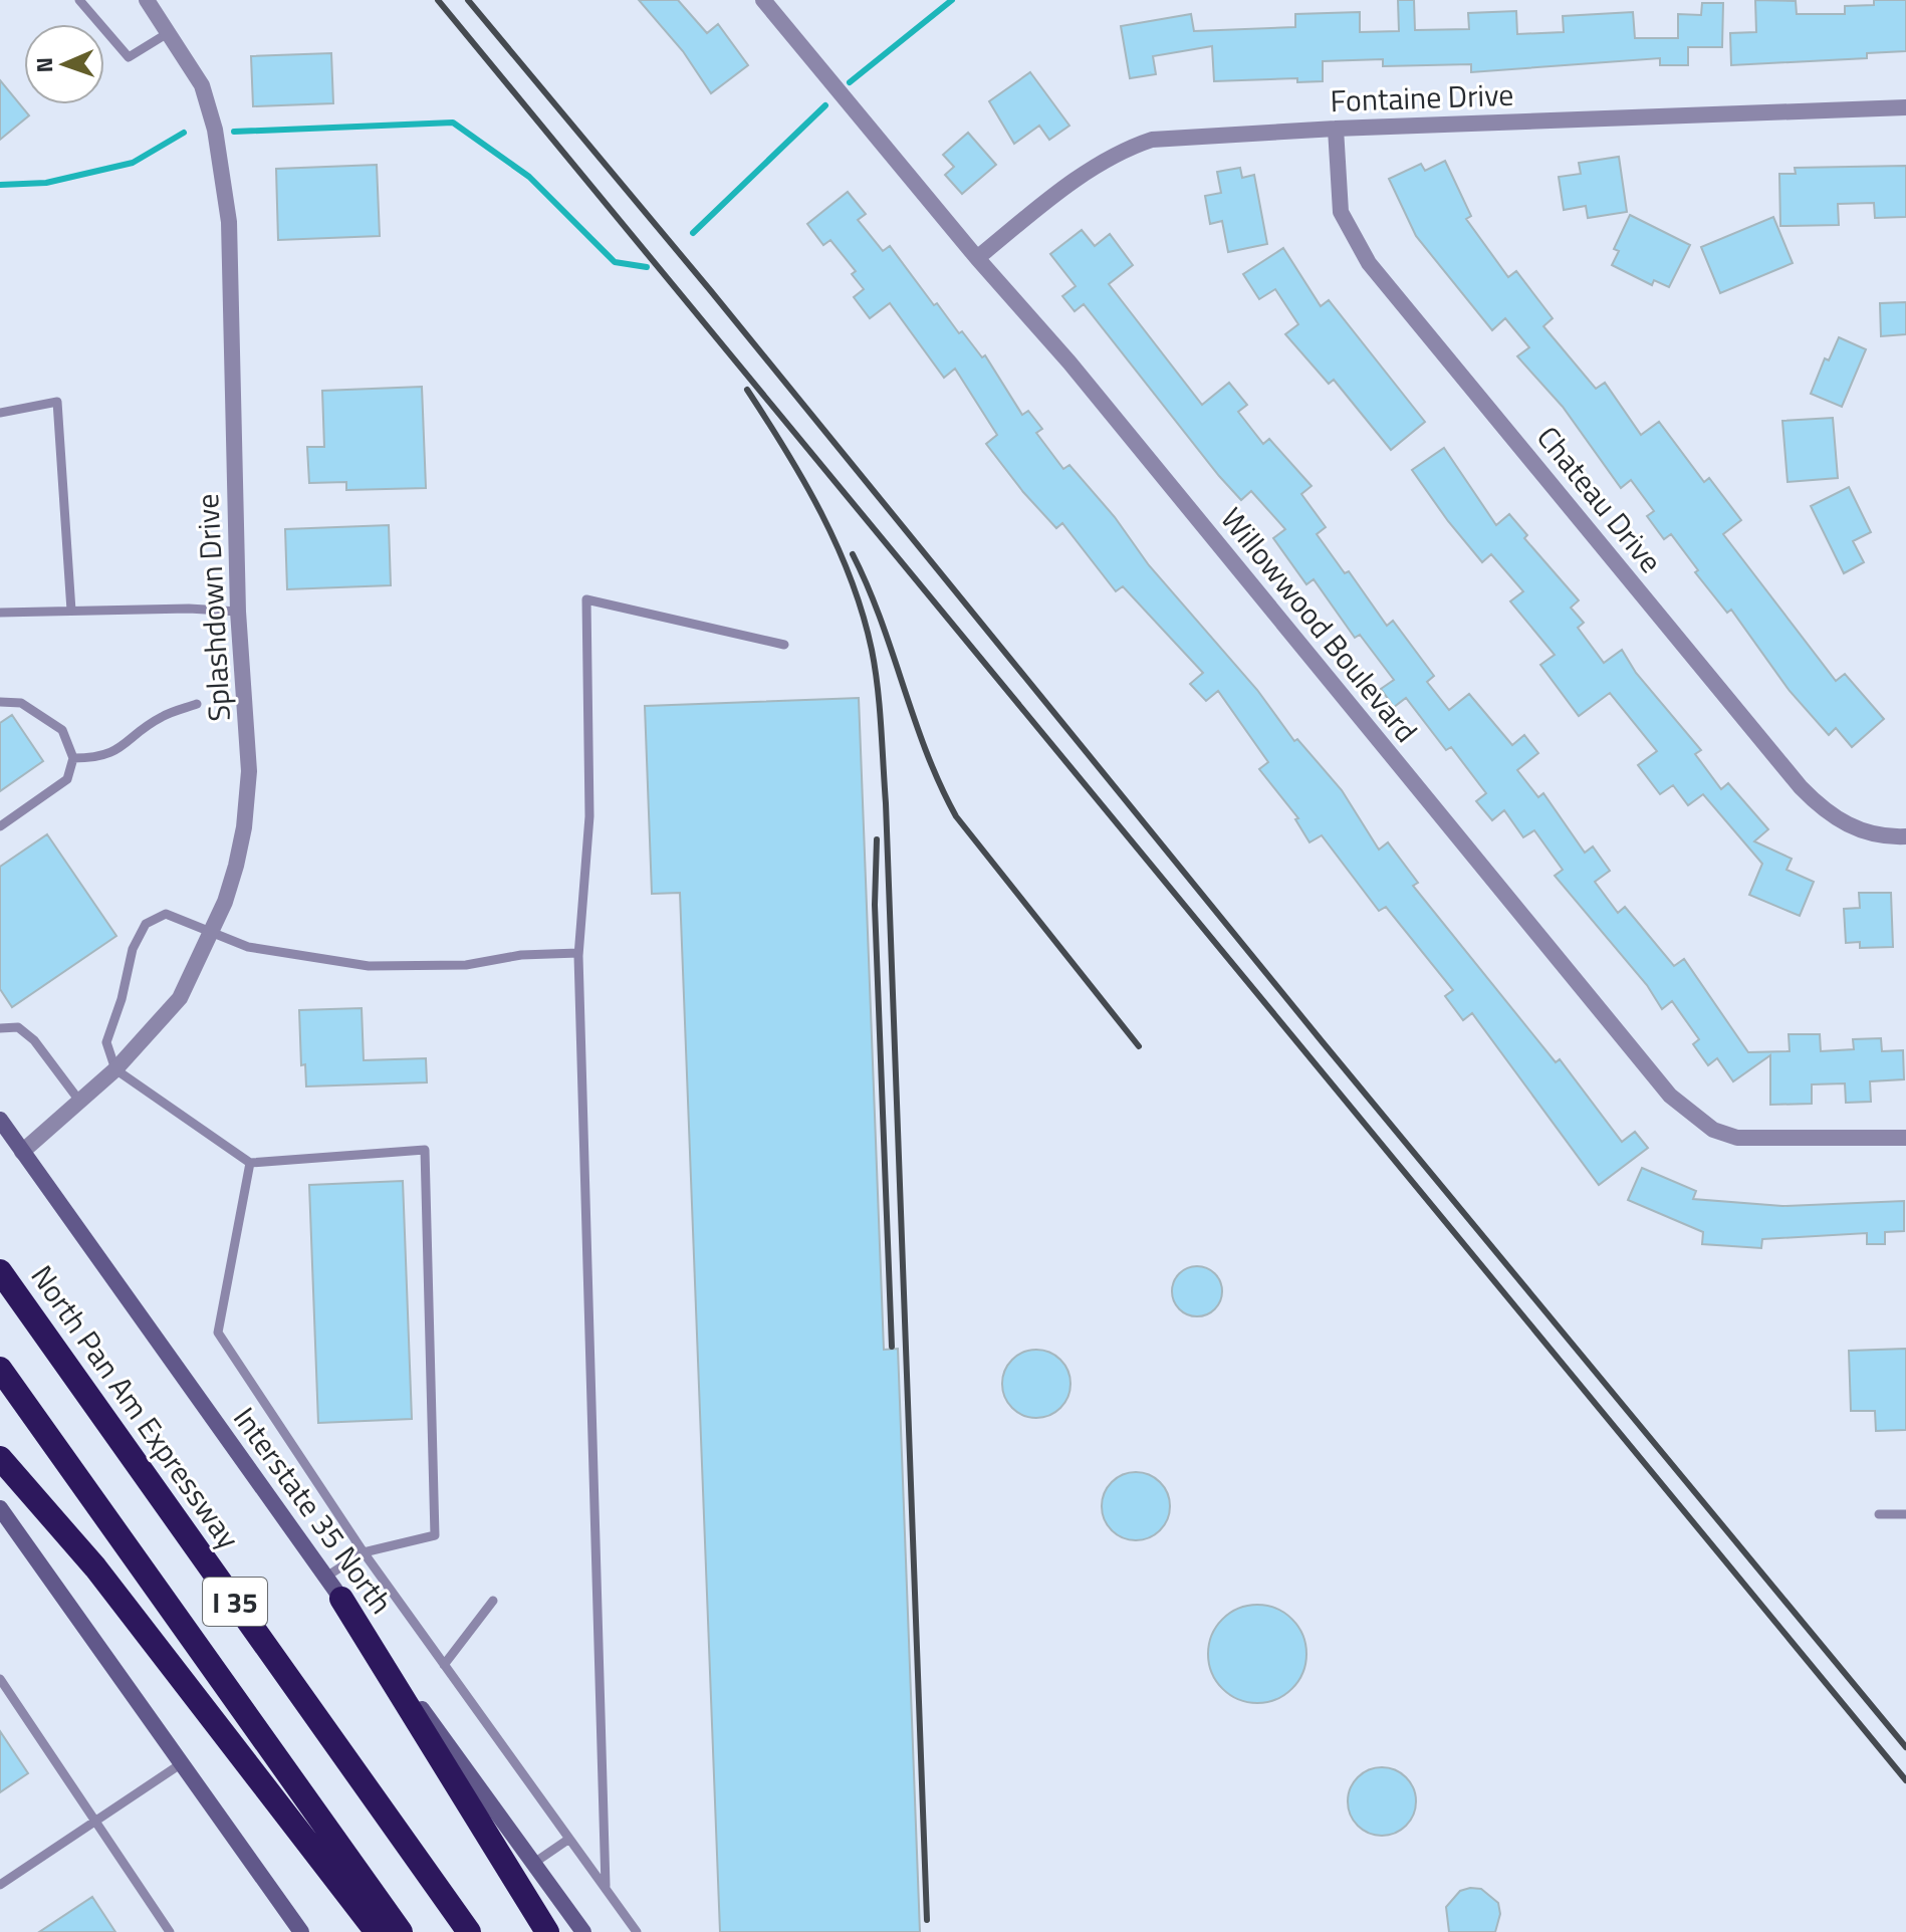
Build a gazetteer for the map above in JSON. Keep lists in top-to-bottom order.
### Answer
{
  "streets": {
    "highway": ["North Pan Am Expressway", "I 35"],
    "main road": ["Interstate 35 North"],
    "street": [
      "Fontaine Drive",
      "Chateau Drive",
      "Splashdown Drive",
      "Willowwood Boulevard"
    ]
  },
  "crossings": [
    ["Fontaine Drive", "Chateau Drive"],
    ["Fontaine Drive", "Willowwood Boulevard"],
    ["Splashdown Drive", "Interstate 35 North"]
  ],
  "north": "left"
}
